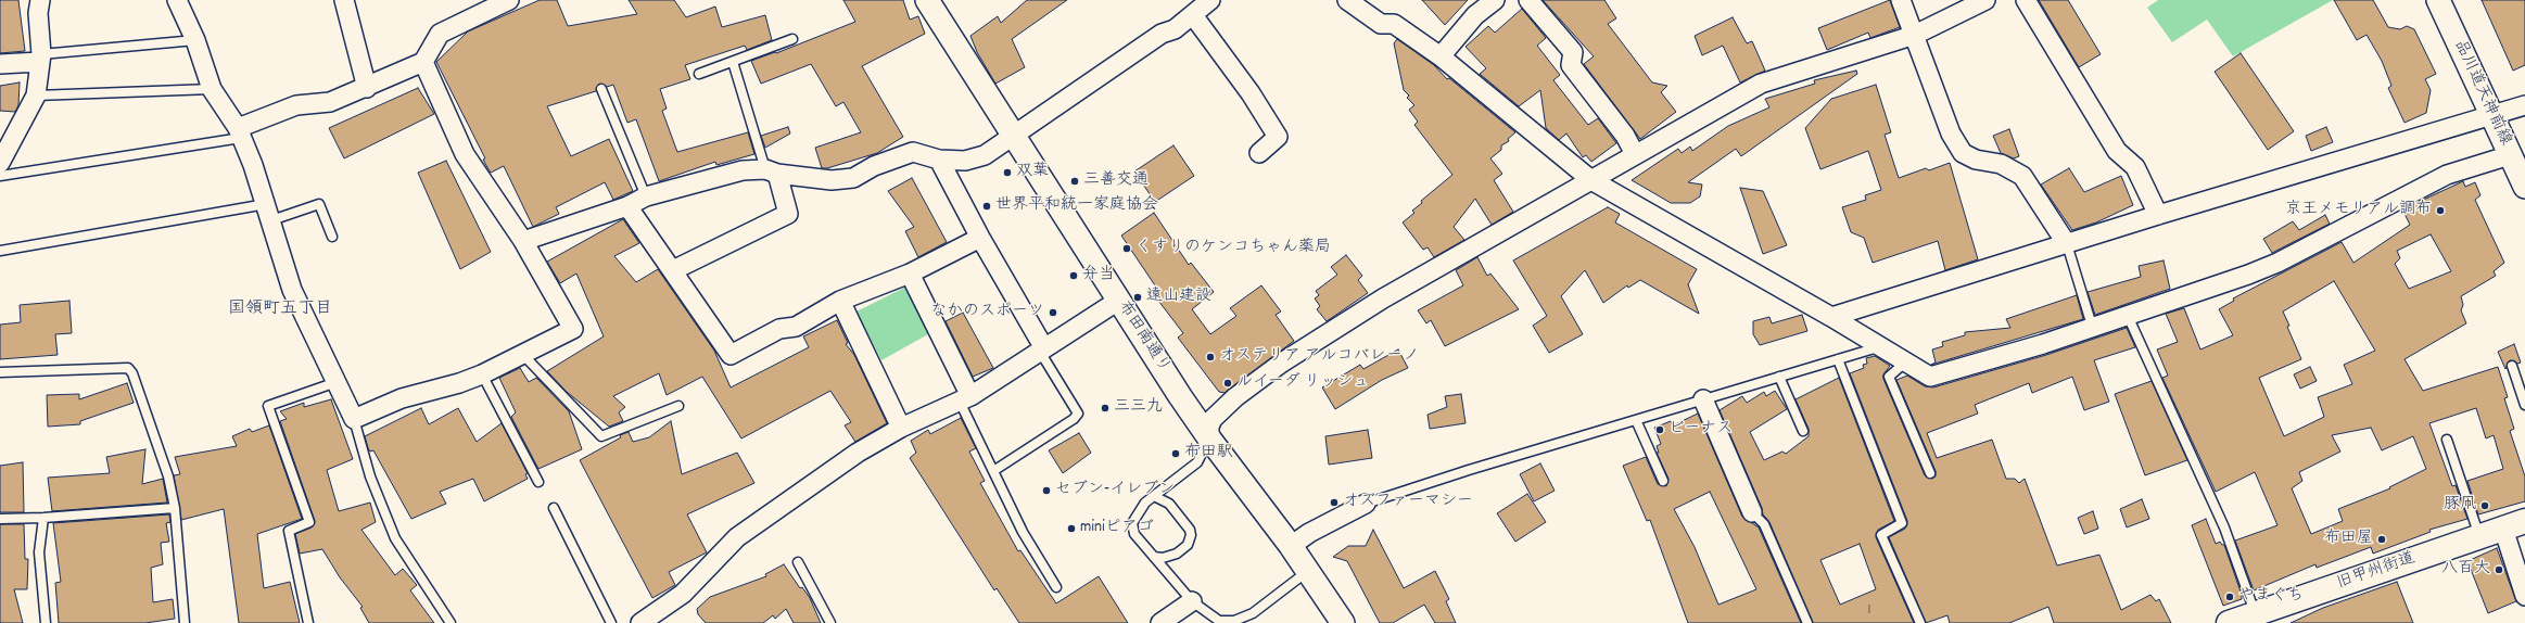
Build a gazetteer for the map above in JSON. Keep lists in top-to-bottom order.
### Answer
{
  "streets": {
    "main road": ["旧甲州街道"],
    "street": ["品川道天神前線", "布田南通り"]
  },
  "districts": ["国領町五丁目"],
  "places": [
    "双葉",
    "三善交通",
    "世界平和統一家庭協会",
    "京王メモリアル調布",
    "くすりのケンコちゃん薬局",
    "弁当",
    "遠山建設",
    "なかのスポーツ",
    "オステリア アルコバレーノ",
    "ルイーダ リッシュ",
    "三三九",
    "ビーナス",
    "布田駅",
    "セブン-イレブン",
    "オズファーマシー",
    "豚凧",
    "miniピアゴ",
    "布田屋",
    "八百大",
    "やまぐち"
  ],
  "house_numbers": ["1"]
}
